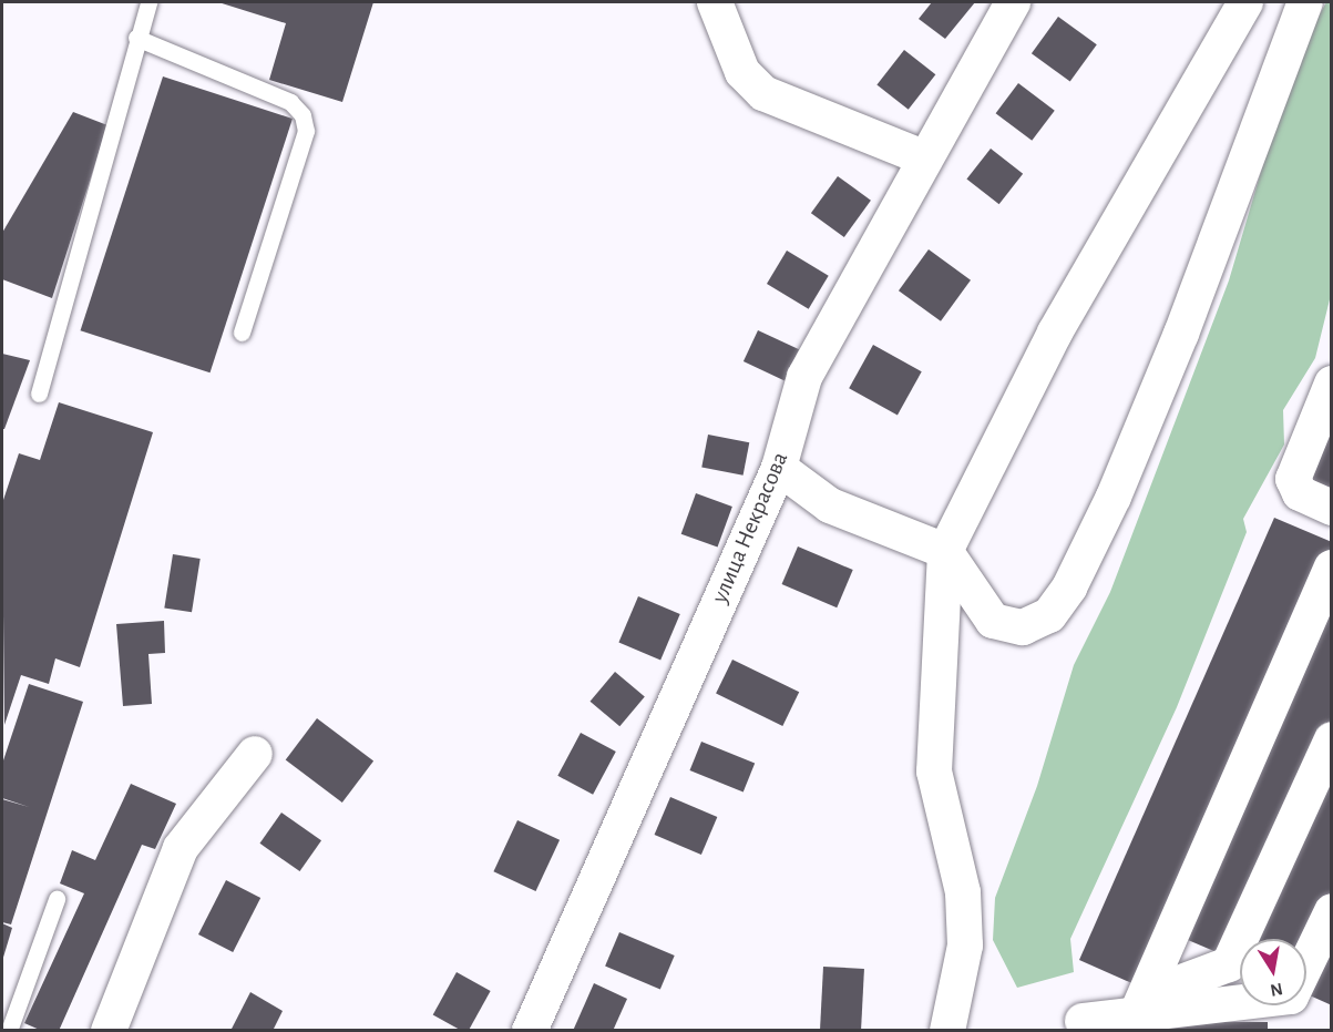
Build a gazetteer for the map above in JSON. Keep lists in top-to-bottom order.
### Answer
{
  "streets": {
    "street": ["улица Некрасова"]
  },
  "north": "bottom"
}
